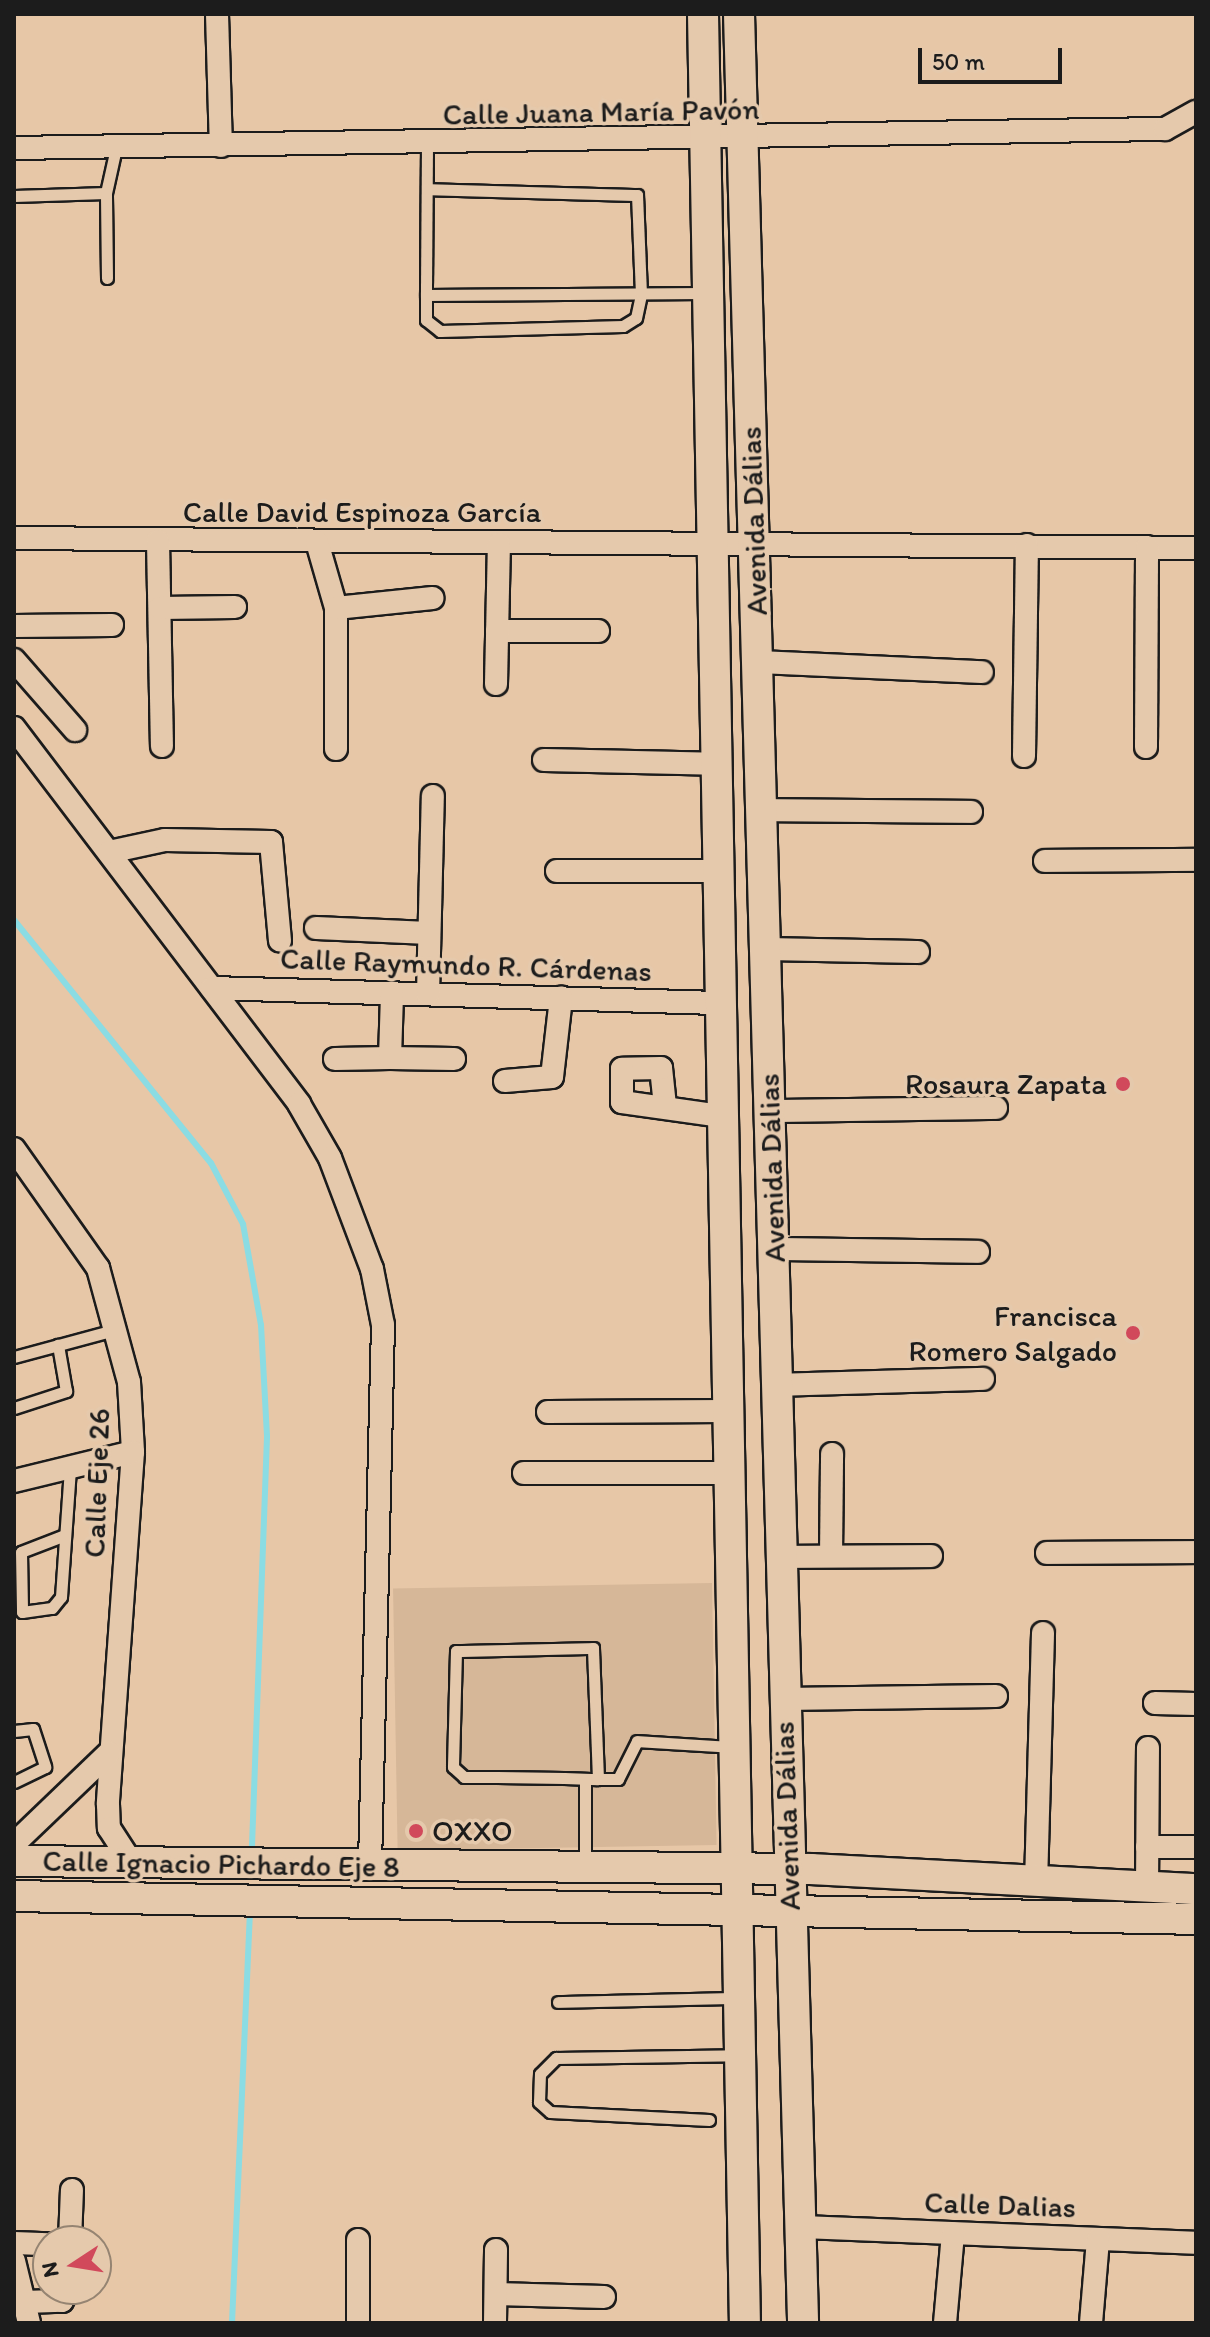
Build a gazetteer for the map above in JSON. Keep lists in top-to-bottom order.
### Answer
{
  "streets": {
    "main road": ["Avenida Dálias", "Calle Ignacio Pichardo Eje 8"],
    "street": [
      "Calle Juana María Pavón",
      "Calle David Espinoza García",
      "Calle Raymundo R. Cárdenas",
      "Calle Eje 26",
      "Calle Dalias"
    ]
  },
  "crossings": [
    ["Calle Juana María Pavón", "Avenida Dálias"],
    ["Calle David Espinoza García", "Avenida Dálias"],
    ["Avenida Dálias", "Calle Raymundo R. Cárdenas"],
    ["Avenida Dálias", "Calle Ignacio Pichardo Eje 8"],
    ["Avenida Dálias", "Calle Dalias"],
    ["Calle Eje 26", "Calle Ignacio Pichardo Eje 8"]
  ],
  "places": ["Rosaura Zapata", "Francisca Romero Salgado", "OXXO"],
  "scale_bar": "50 m",
  "north": "left"
}
